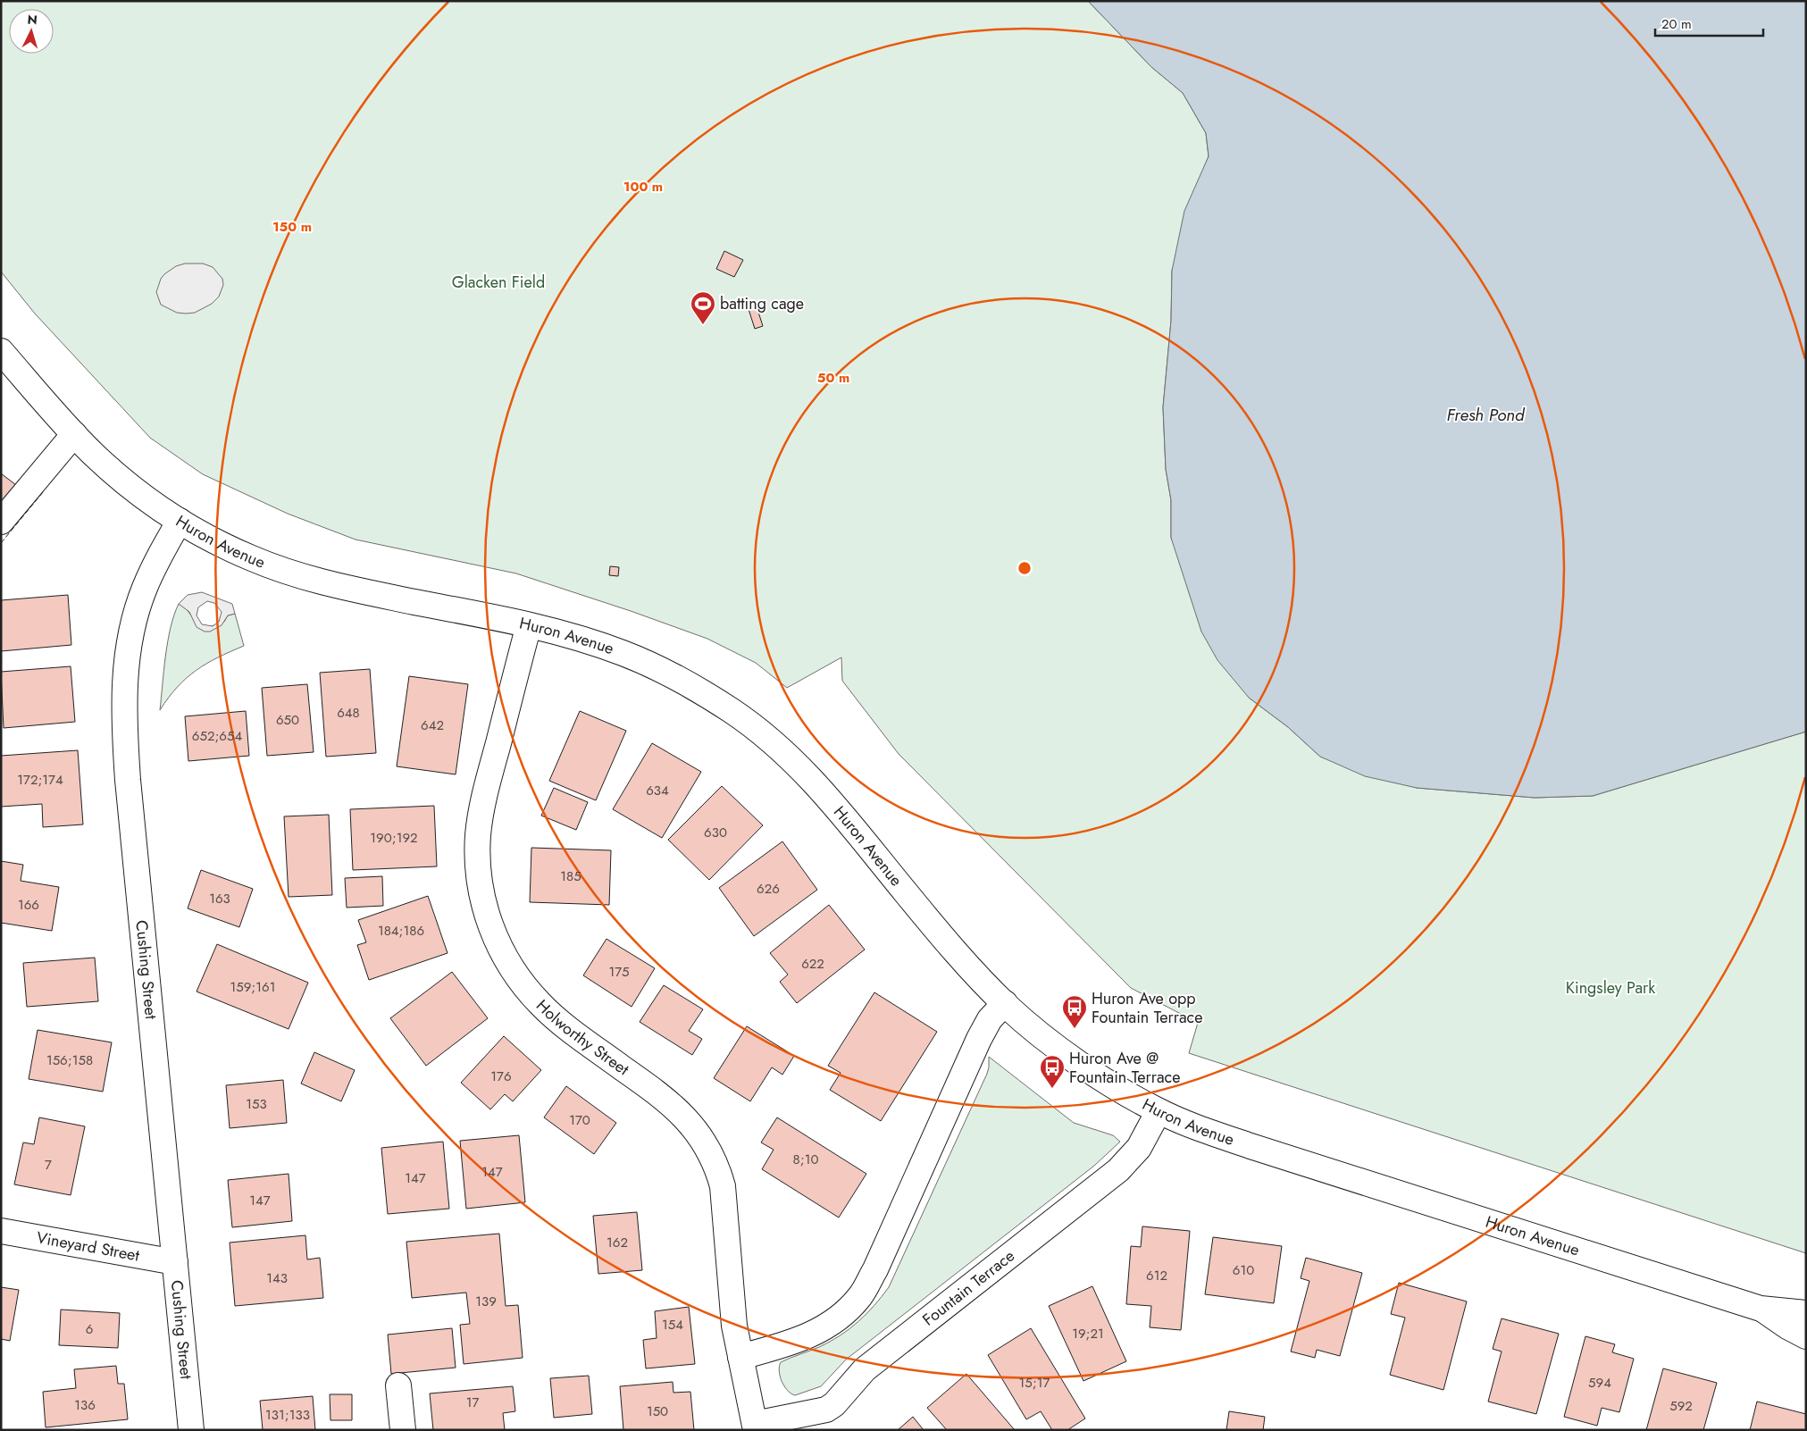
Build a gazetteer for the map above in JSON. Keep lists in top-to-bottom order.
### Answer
{
  "streets": {
    "street": [
      "Huron Avenue",
      "Cushing Street",
      "Holworthy Street",
      "Vineyard Street",
      "Fountain Terrace"
    ]
  },
  "crossings": [
    ["Huron Avenue", "Cushing Street"],
    ["Huron Avenue", "Holworthy Street"],
    ["Huron Avenue", "Fountain Terrace"],
    ["Cushing Street", "Vineyard Street"],
    ["Holworthy Street", "Fountain Terrace"]
  ],
  "water": ["Fresh Pond"],
  "parks": ["Glacken Field", "Kingsley Park"],
  "places": {
    "sports": ["batting cage"],
    "bus stop": ["Huron Ave opp Fountain Terrace", "Huron Ave @ Fountain Terrace"]
  },
  "house_numbers": [
    "648",
    "650",
    "642",
    "652;654",
    "172;174",
    "634",
    "630",
    "190;192",
    "185",
    "626",
    "163",
    "166",
    "184;186",
    "622",
    "175",
    "159;161",
    "156;158",
    "176",
    "153",
    "170",
    "8;10",
    "7",
    "147",
    "147",
    "147",
    "162",
    "610",
    "612",
    "143",
    "139",
    "154",
    "6",
    "19;21",
    "15;17",
    "594",
    "17",
    "136",
    "592",
    "150",
    "131;133"
  ],
  "scale_bar": "20 m",
  "north": "top",
  "rings": ["100 m", "150 m", "50 m"]
}
